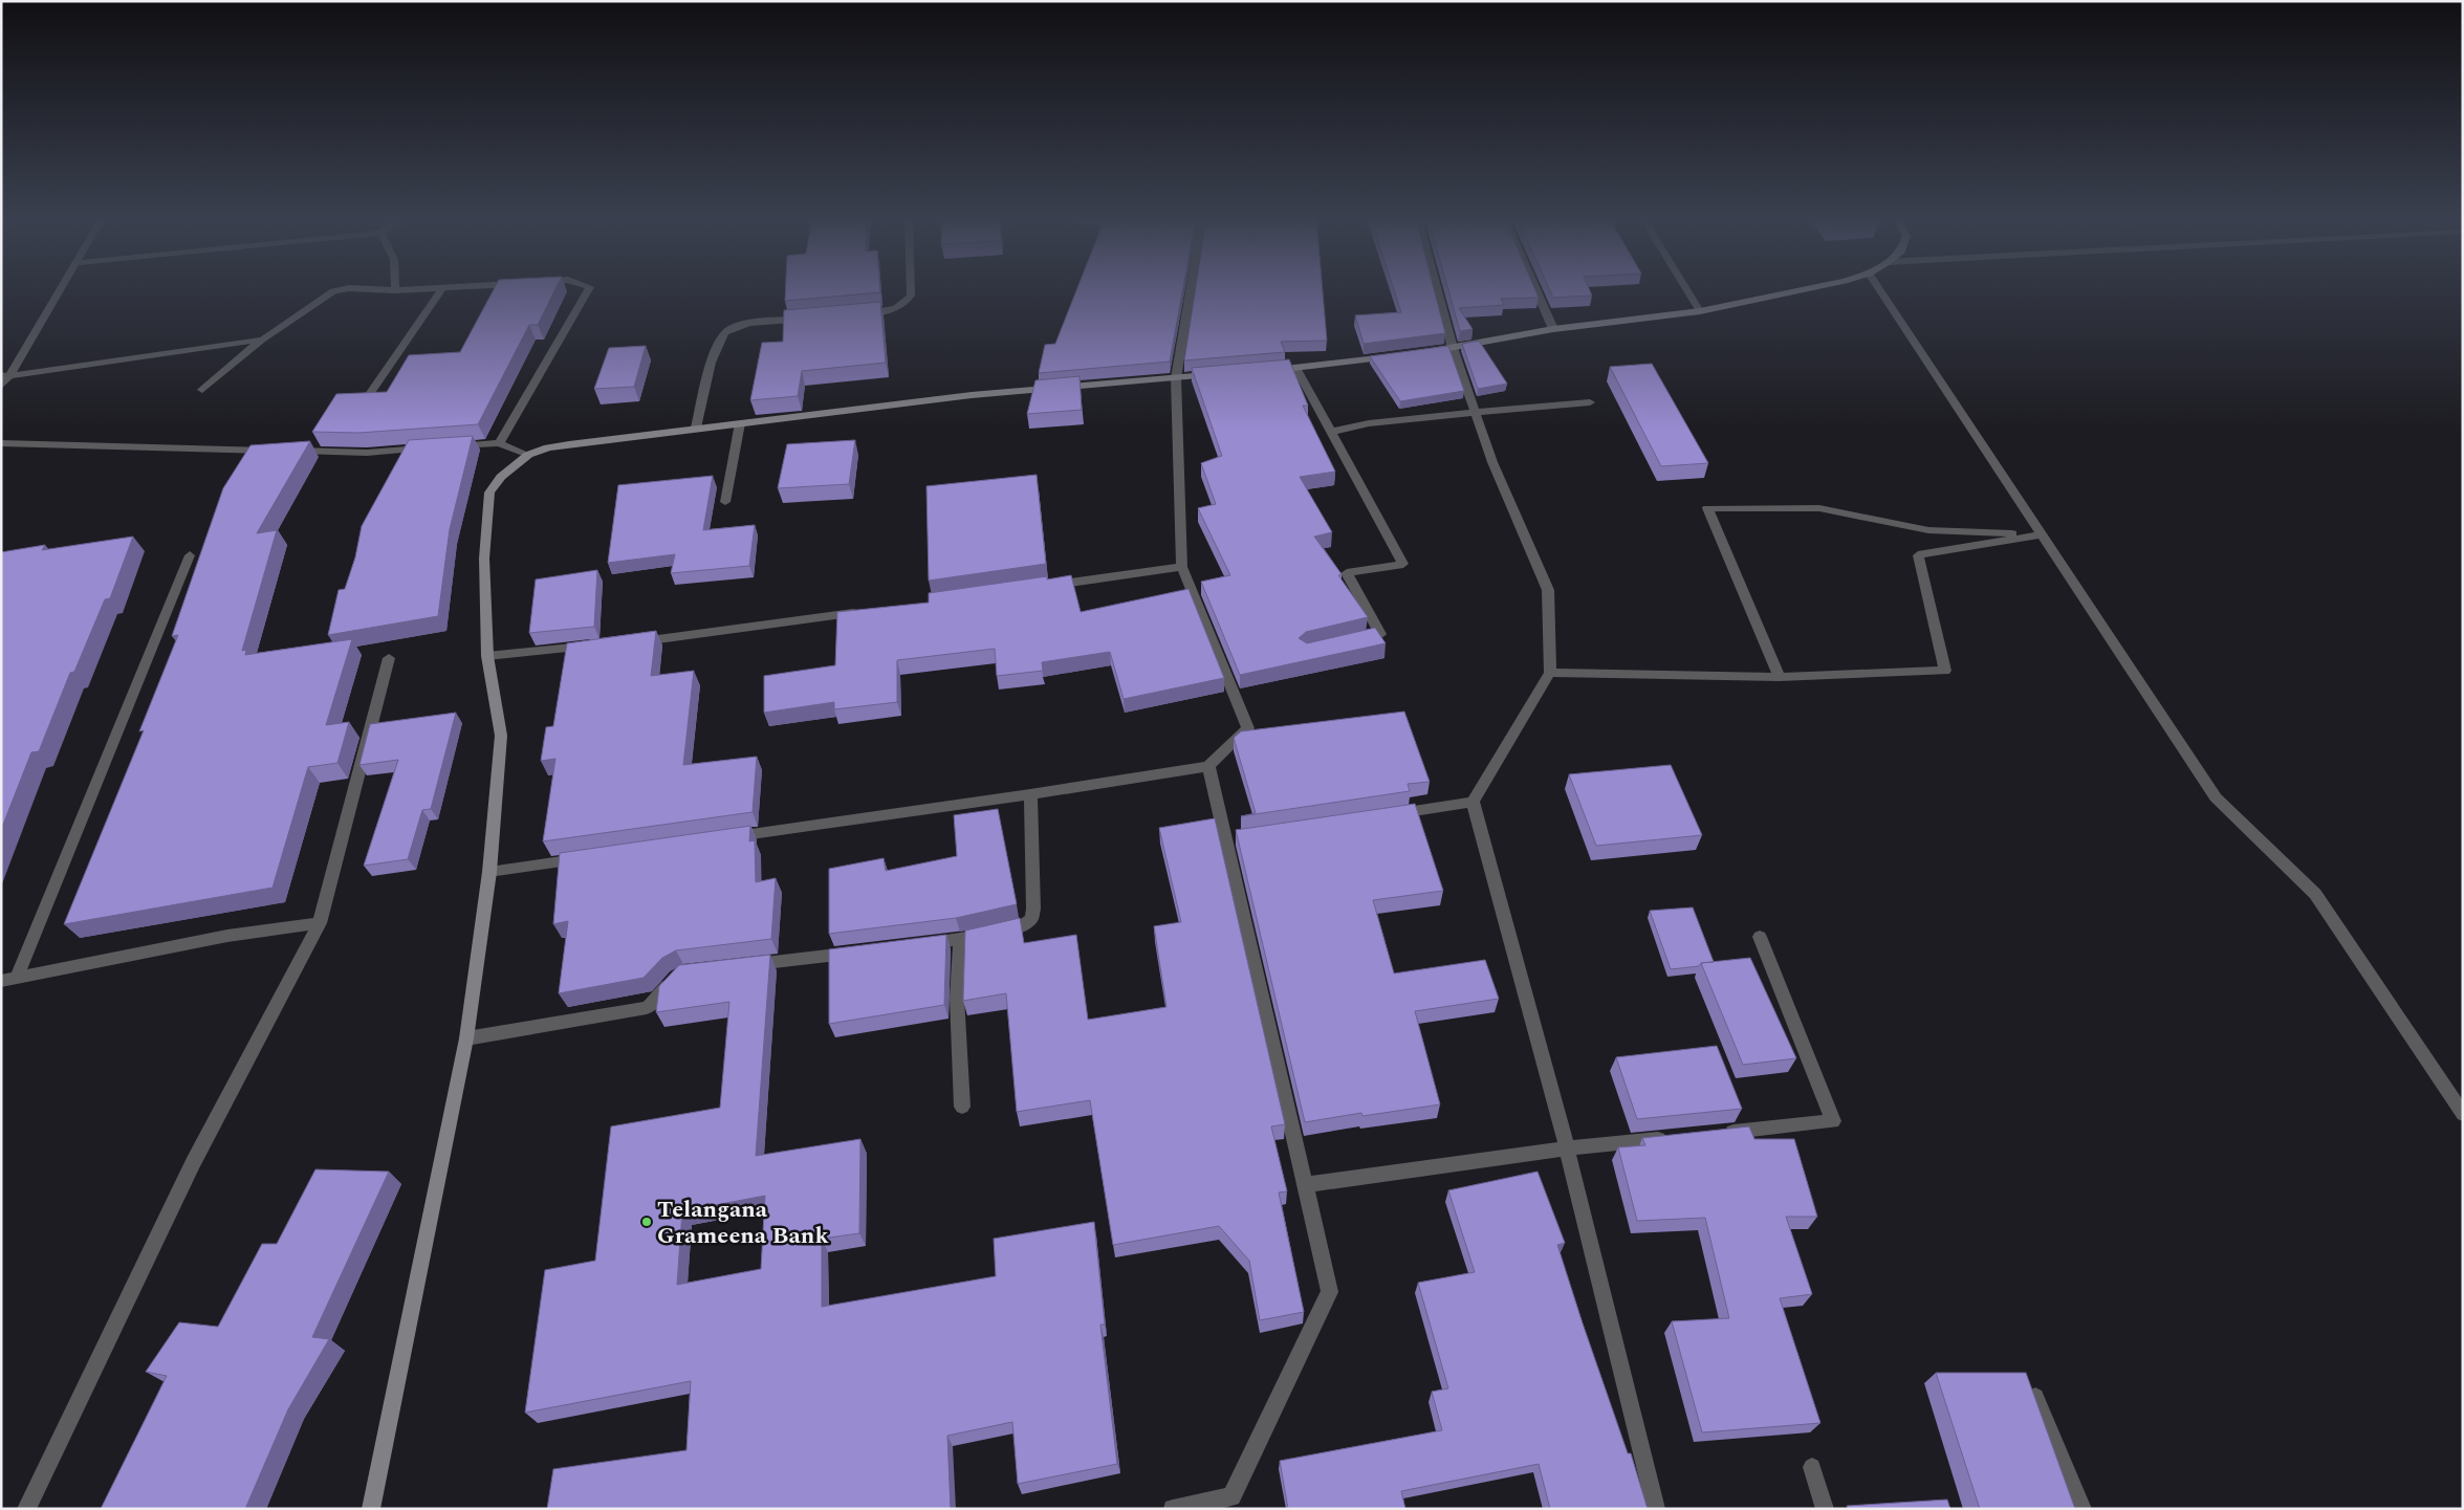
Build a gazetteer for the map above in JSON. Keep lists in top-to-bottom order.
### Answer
{
  "places": ["Telangana Grameena Bank"]
}
